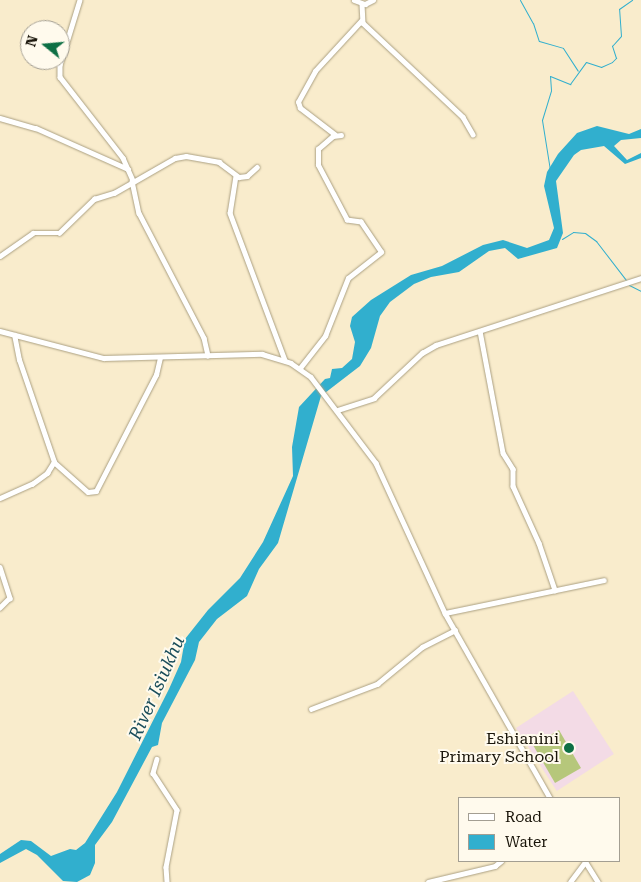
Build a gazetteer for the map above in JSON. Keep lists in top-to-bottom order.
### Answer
{
  "water": ["River Isiukhu"],
  "places": ["Eshianini Primary School"],
  "legend": ["Road", "Water"],
  "north": "left"
}
